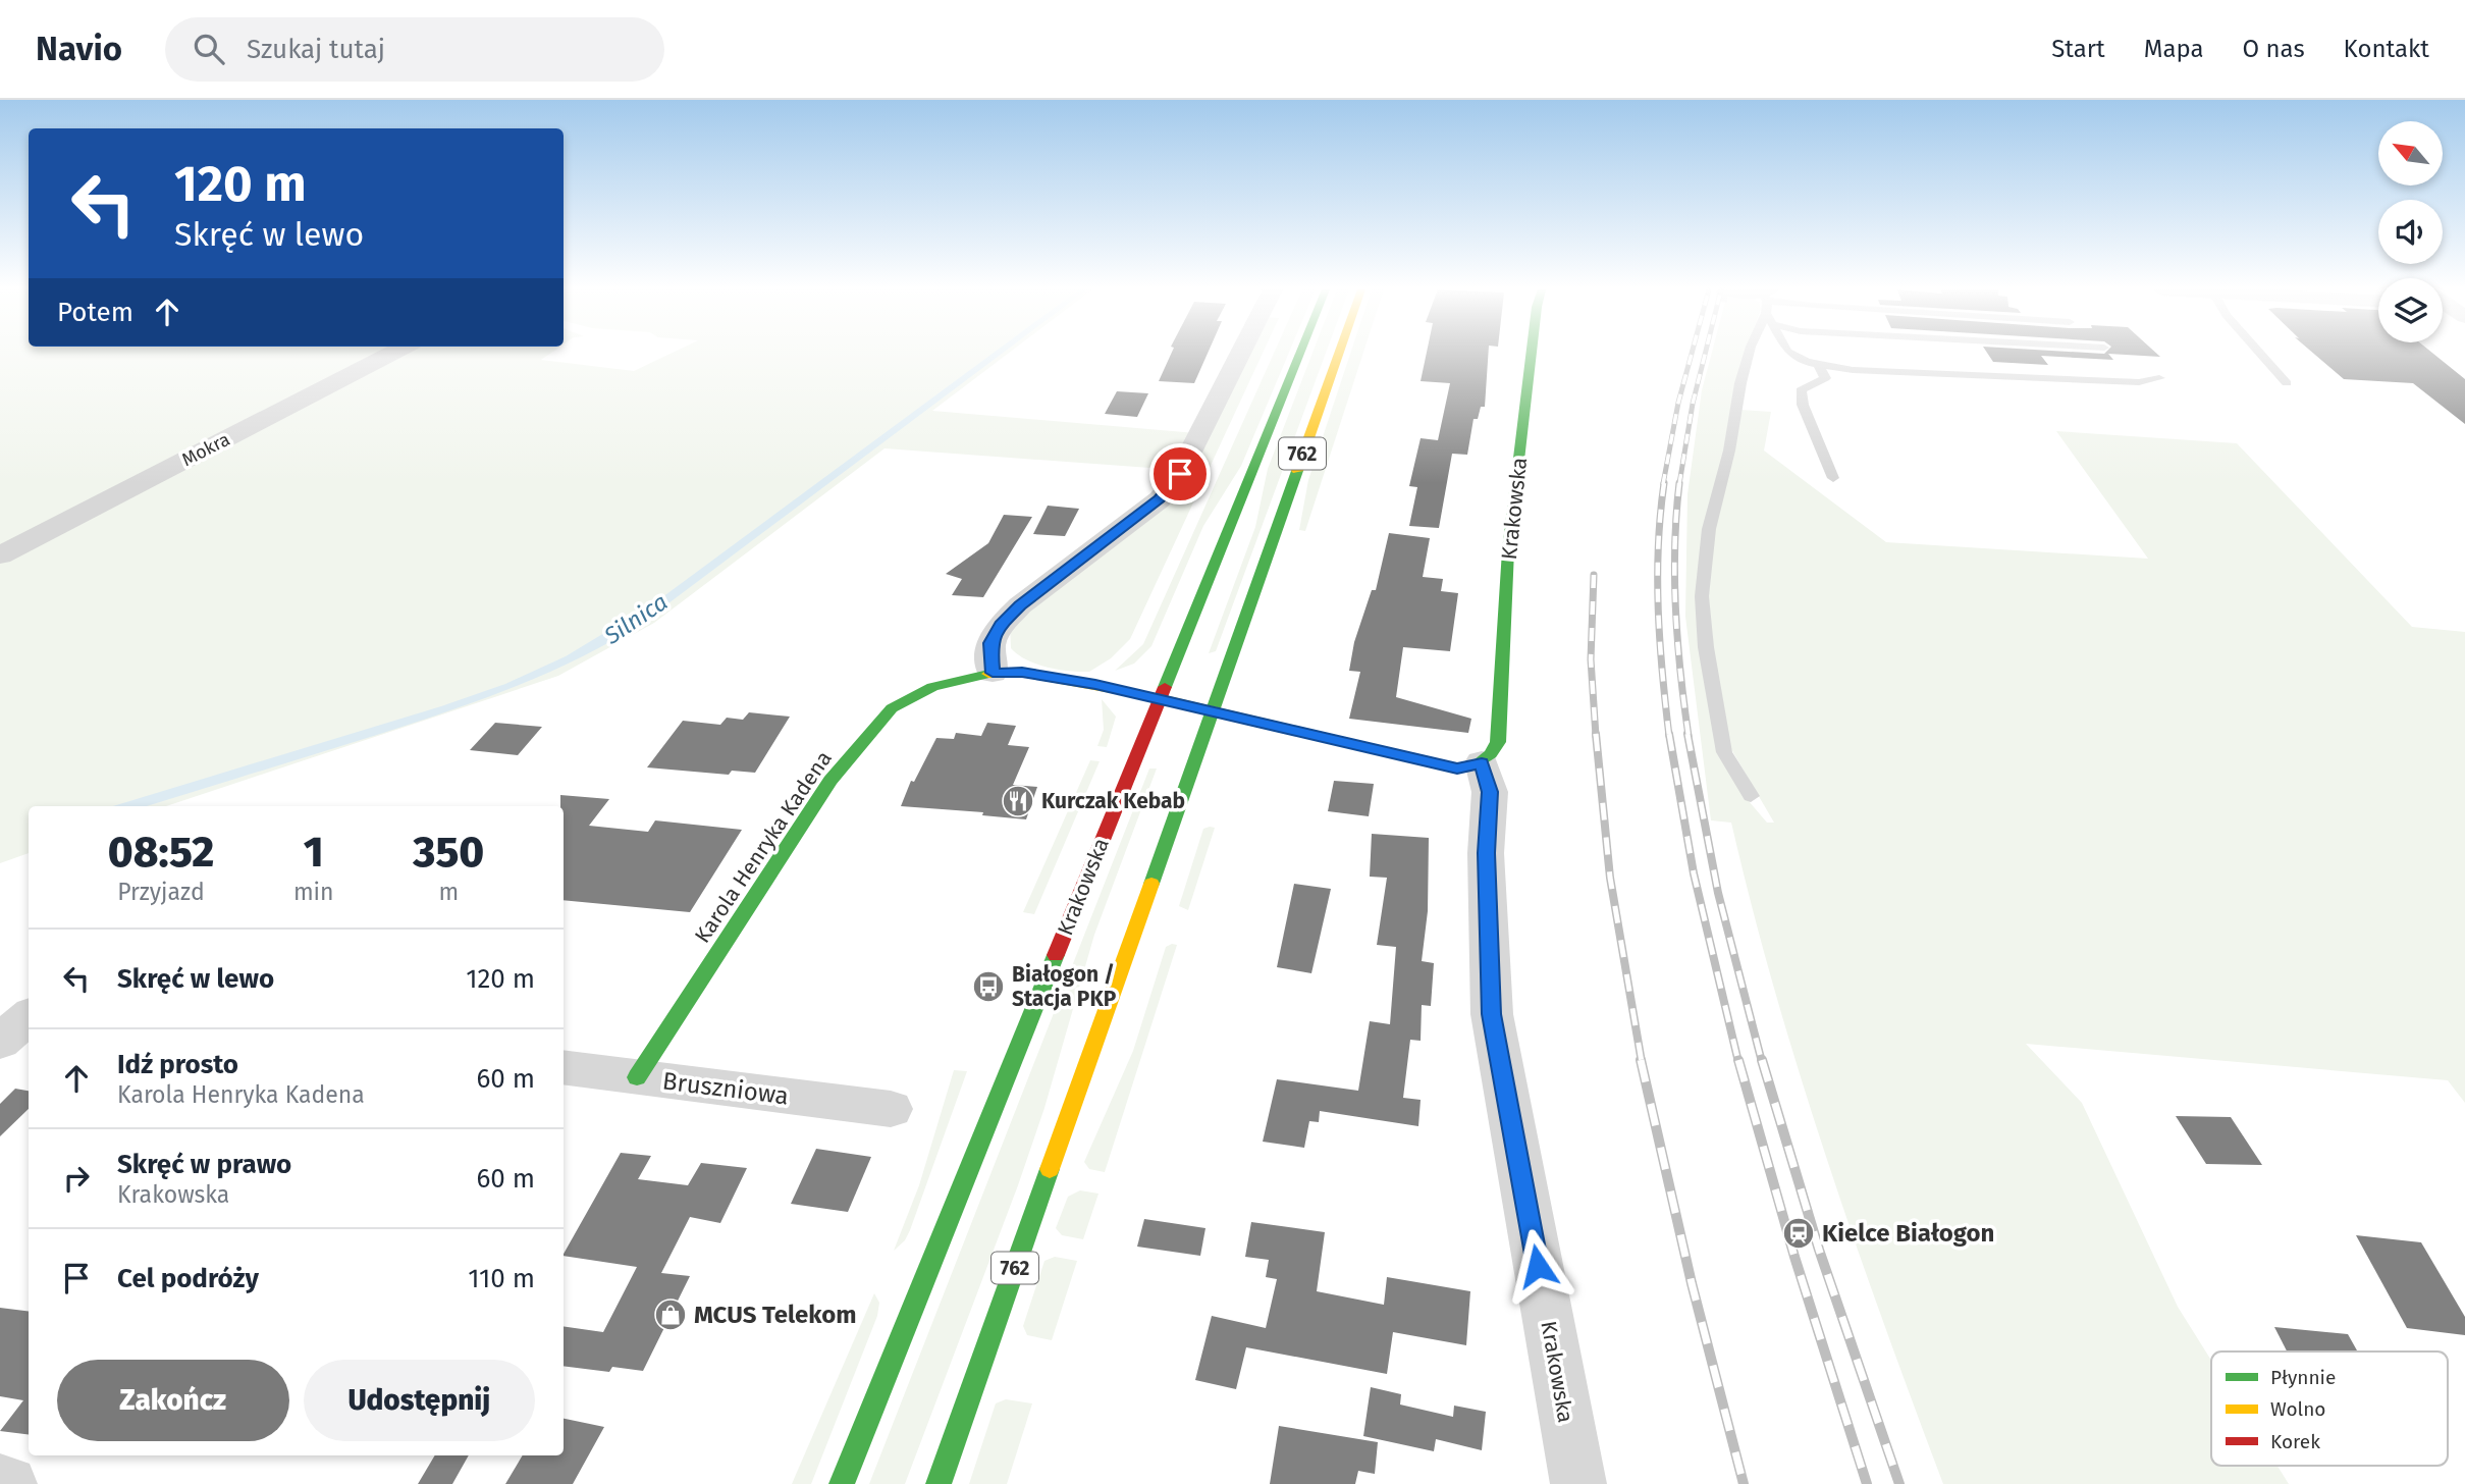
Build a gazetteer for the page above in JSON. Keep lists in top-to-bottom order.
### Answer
{
  "streets": {
    "main road": ["762", "Krakowska", "Karola Henryka Kadena"],
    "street": ["Mokra", "Bruszniowa"]
  },
  "crossings": [
    ["762", "Karola Henryka Kadena"],
    ["Krakowska", "Karola Henryka Kadena"],
    ["Karola Henryka Kadena", "Bruszniowa"]
  ],
  "water": ["Silnica"],
  "places": {
    "restaurant": ["Kurczak Kebab"],
    "bus stop": ["Białogon / Stacja PKP"],
    "station": ["Kielce Białogon"],
    "shop": ["MCUS Telekom"]
  },
  "legend": ["Płynnie", "Wolno", "Korek"],
  "north": "top left",
  "page": {
    "header": "Navio",
    "search": "Szukaj tutaj",
    "nav": [
      "Start",
      "Mapa",
      "O nas",
      "Kontakt"
    ],
    "turn": ["120 m", "Skręć w lewo"],
    "then": "Potem",
    "eta": [
      "08:52",
      "Przyjazd",
      "1",
      "min",
      "350",
      "m"
    ],
    "list": [
      {
        "name": "Skręć w lewo",
        "value": "120 m"
      },
      {
        "name": "Idź prosto",
        "note": "Karola Henryka Kadena",
        "value": "60 m"
      },
      {
        "name": "Skręć w prawo",
        "note": "Krakowska",
        "value": "60 m"
      },
      {
        "name": "Cel podróży",
        "value": "110 m"
      }
    ],
    "buttons": ["Zakończ", "Udostępnij"]
  }
}
